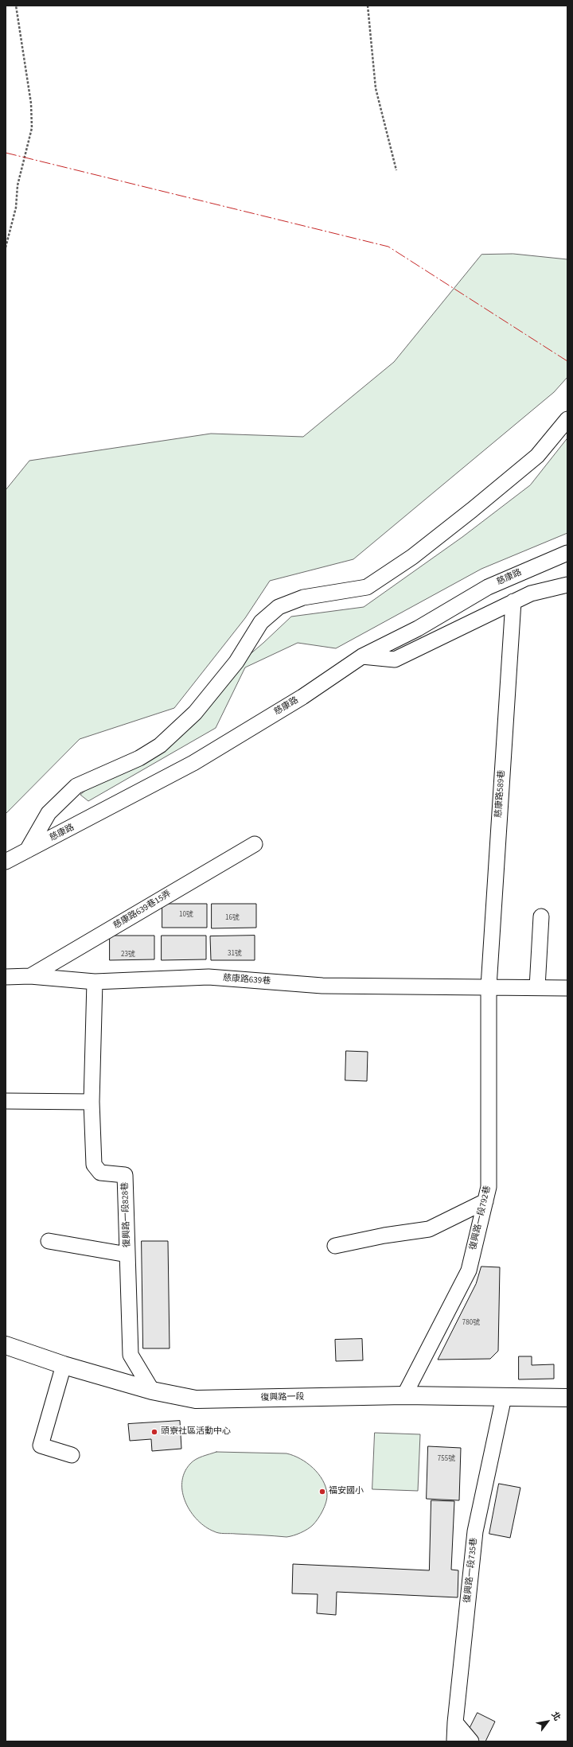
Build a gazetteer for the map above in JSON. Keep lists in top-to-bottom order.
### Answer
{
  "streets": {
    "main road": ["復興路一段"],
    "street": [
      "慈康路",
      "慈康路589巷",
      "慈康路639巷15弄",
      "慈康路639巷",
      "復興路一段828巷",
      "復興路一段792巷",
      "復興路一段735巷"
    ]
  },
  "crossings": [
    ["慈康路589巷", "慈康路639巷"],
    ["慈康路589巷", "復興路一段792巷"],
    ["慈康路639巷15弄", "慈康路639巷"],
    ["慈康路639巷", "復興路一段828巷"],
    ["慈康路639巷", "復興路一段792巷"],
    ["復興路一段828巷", "復興路一段"],
    ["復興路一段792巷", "復興路一段"],
    ["復興路一段", "復興路一段735巷"]
  ],
  "places": ["頭寮社區活動中心", "福安國小"],
  "house_numbers": [
    "10號",
    "16號",
    "31號",
    "23號",
    "780號",
    "755號"
  ],
  "north": "top right"
}
